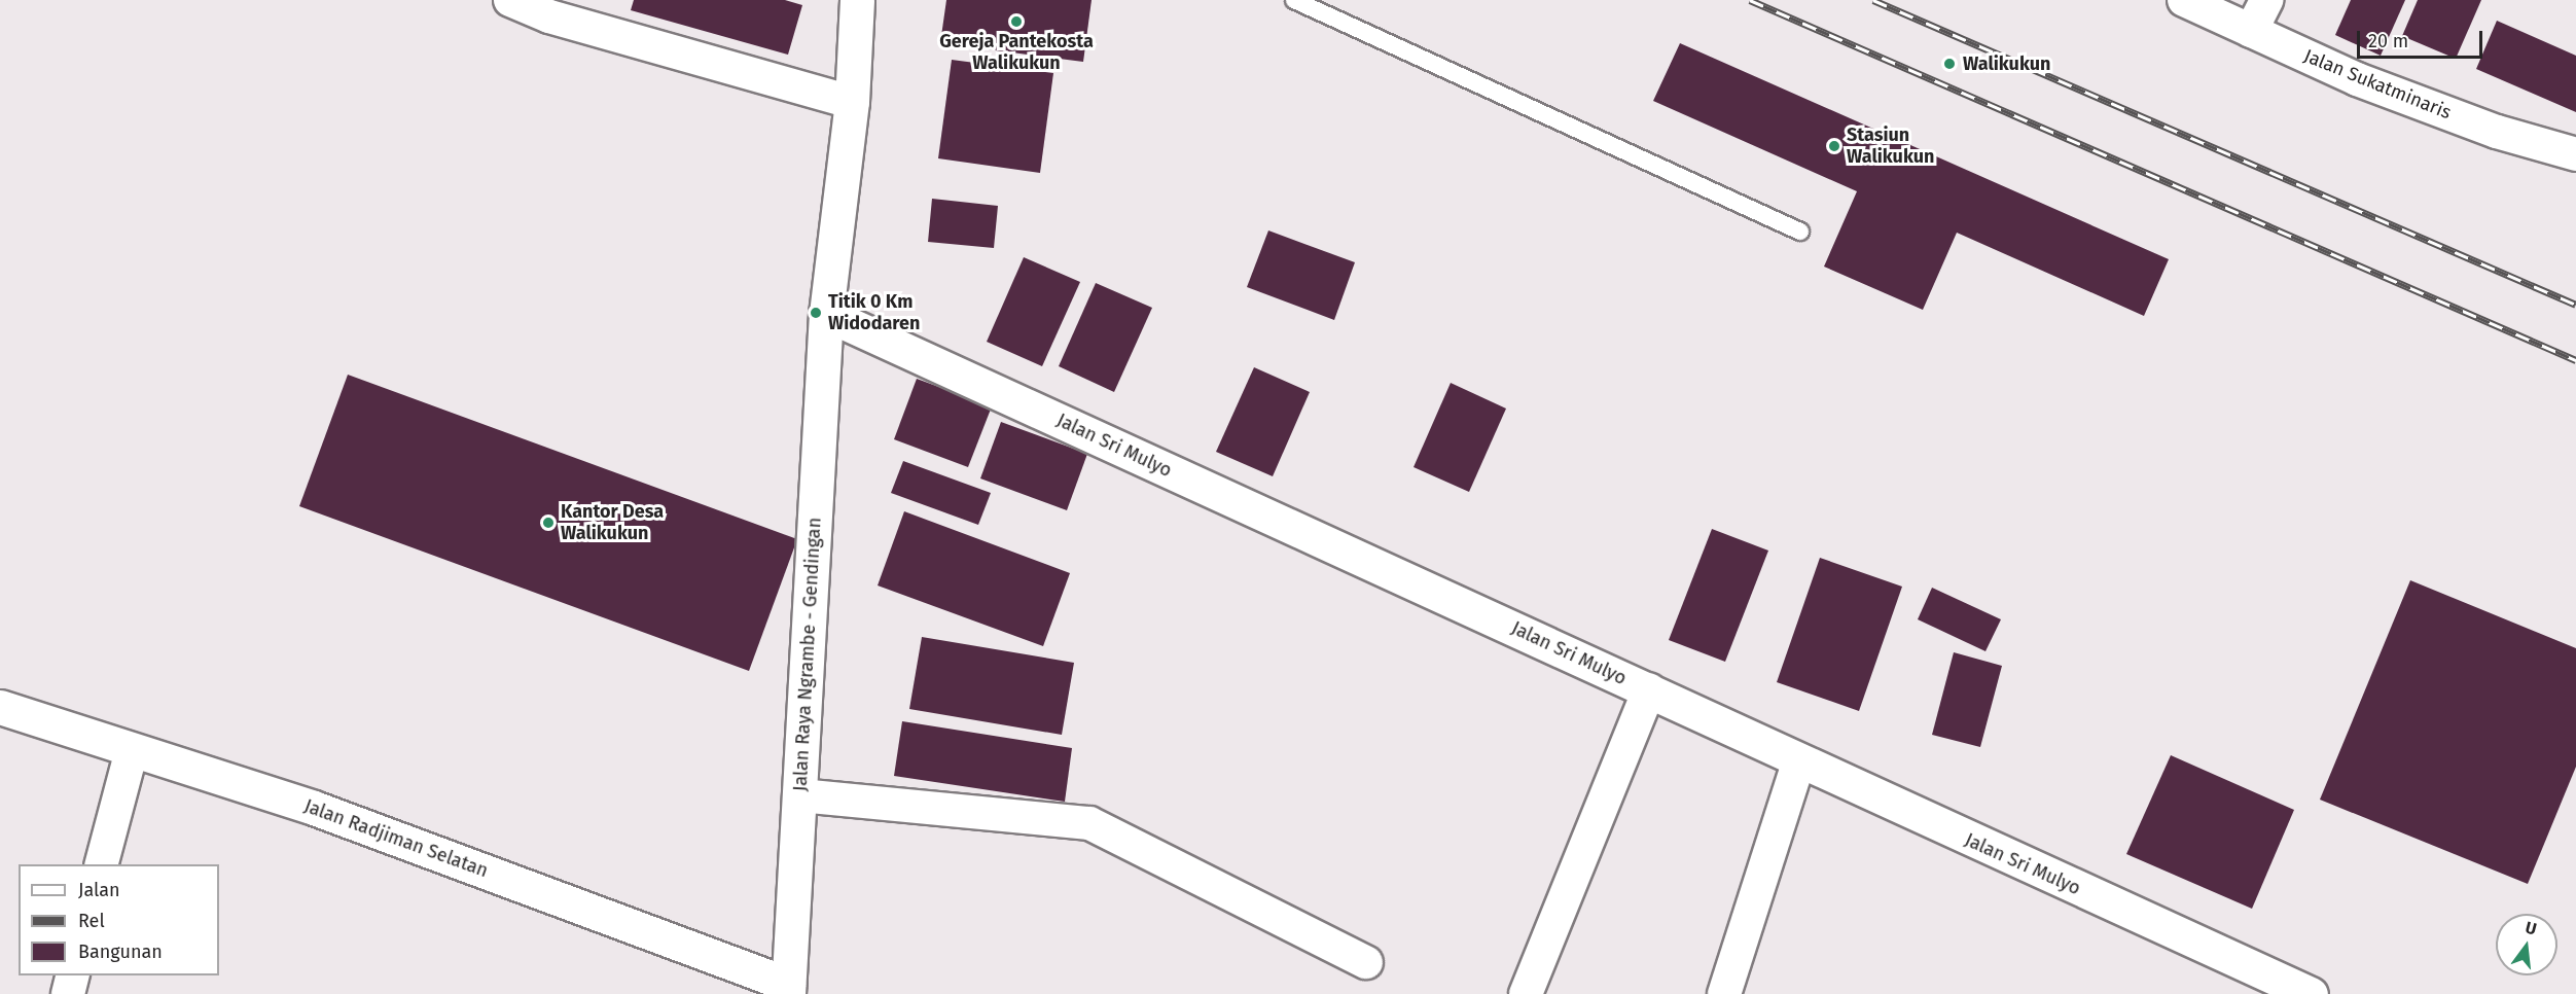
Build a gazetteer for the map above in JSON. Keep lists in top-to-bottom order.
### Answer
{
  "streets": {
    "main road": ["Jalan Sri Mulyo", "Jalan Raya Ngrambe - Gendingan", "Jalan Radjiman Selatan"],
    "street": ["Jalan Sukatminaris"]
  },
  "crossings": [
    ["Jalan Sri Mulyo", "Jalan Raya Ngrambe - Gendingan"],
    ["Jalan Raya Ngrambe - Gendingan", "Jalan Radjiman Selatan"]
  ],
  "places": [
    "Gereja Pantekosta Walikukun",
    "Walikukun",
    "Stasiun Walikukun",
    "Titik 0 Km Widodaren",
    "Kantor Desa Walikukun"
  ],
  "legend": ["Jalan", "Rel", "Bangunan"],
  "scale_bar": "20 m",
  "north": "top"
}
